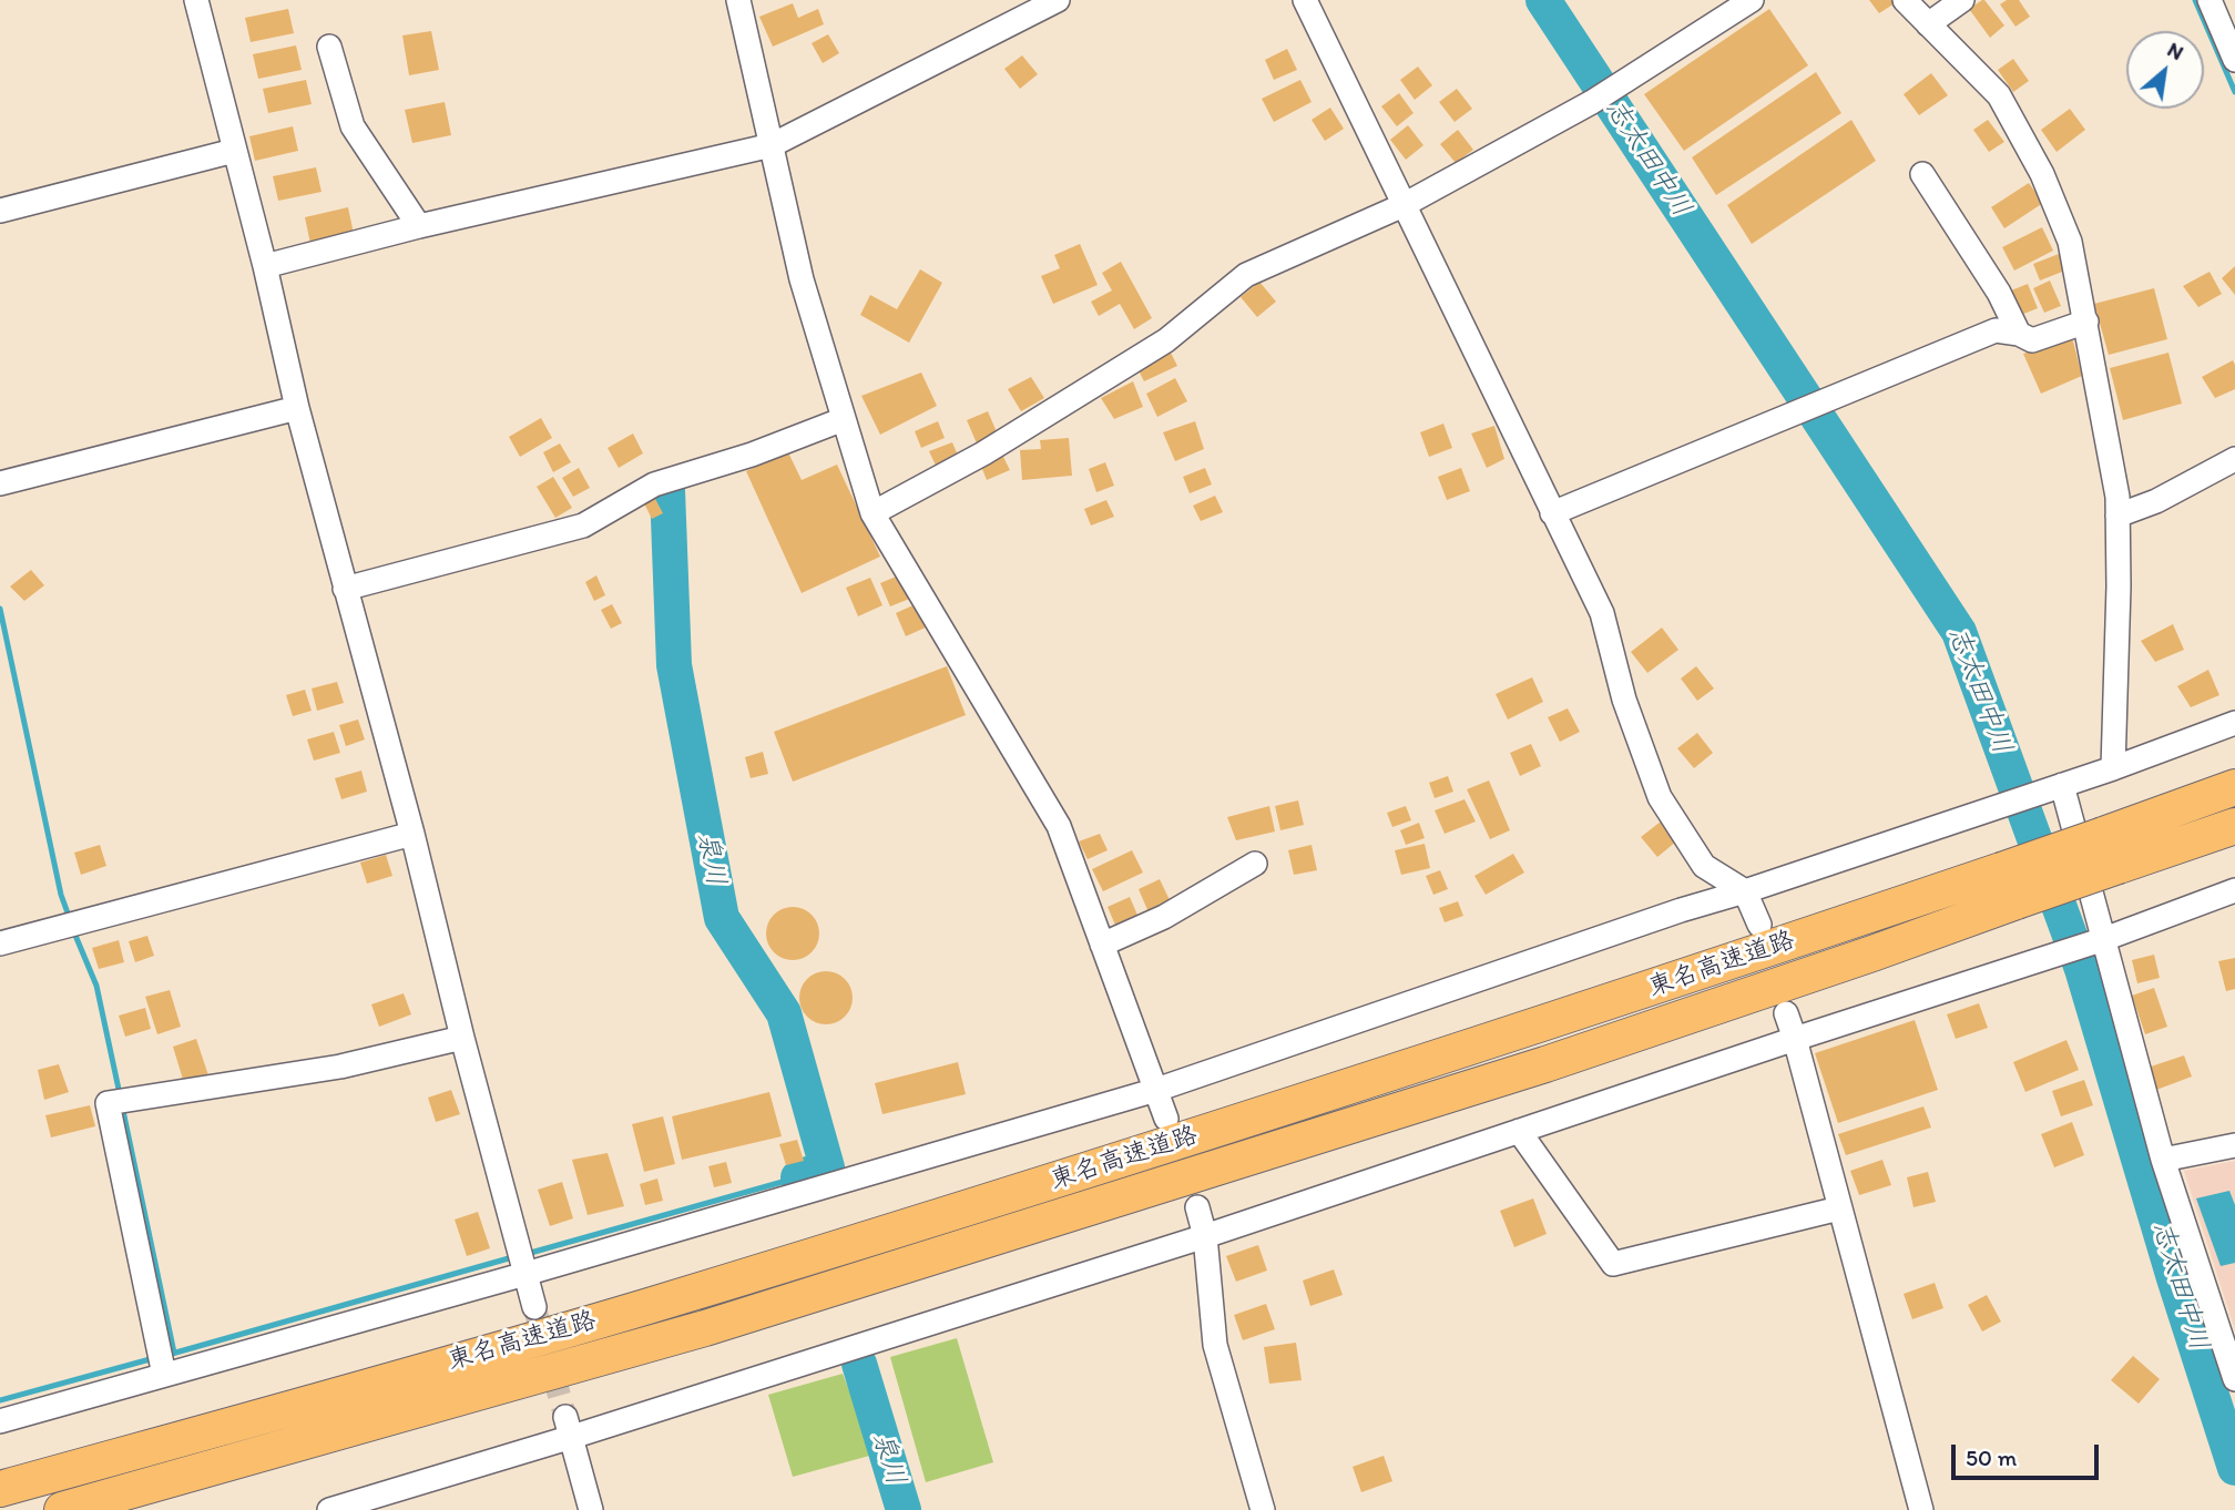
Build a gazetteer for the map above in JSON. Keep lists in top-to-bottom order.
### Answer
{
  "streets": {
    "highway": ["東名高速道路"]
  },
  "water": ["志太田中川", "泉川"],
  "scale_bar": "50 m",
  "north": "top right"
}
